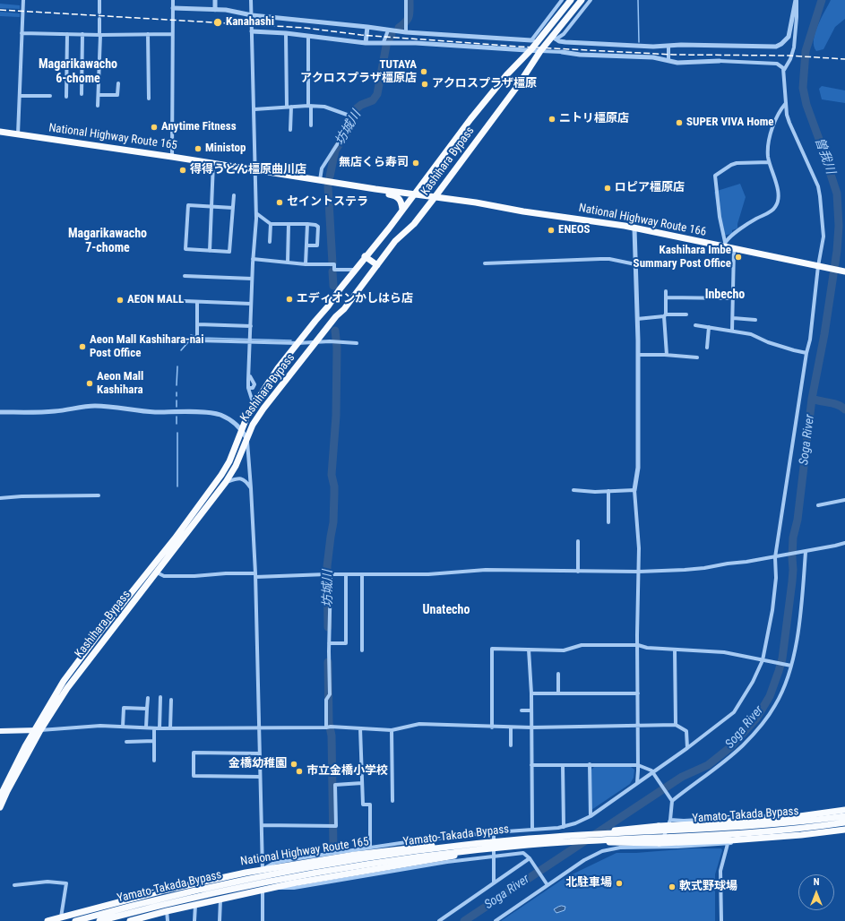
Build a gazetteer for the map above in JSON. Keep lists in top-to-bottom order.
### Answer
{
  "streets": {
    "highway": [
      "National Highway Route 165",
      "Kashihara Bypass",
      "National Highway Route 166",
      "Yamato-Takada Bypass"
    ]
  },
  "crossings": [
    ["National Highway Route 165", "Kashihara Bypass"],
    ["National Highway Route 165", "National Highway Route 166"],
    ["National Highway Route 165", "Yamato-Takada Bypass"],
    ["Kashihara Bypass", "National Highway Route 166"]
  ],
  "districts": [
    "Magarikawacho 6-chome",
    "Magarikawacho 7-chome",
    "Inbecho",
    "Unatecho"
  ],
  "water": ["坊城川", "曽我川", "Soga River"],
  "places": [
    "Kanahashi",
    "TUTAYA アクロスプラザ橿原店",
    "アクロスプラザ橿原",
    "ニトリ橿原店",
    "SUPER VIVA Home",
    "Anytime Fitness",
    "Ministop",
    "無店くら寿司",
    "得得うどん橿原曲川店",
    "ロピア橿原店",
    "セイントステラ",
    "ENEOS",
    "Kashihara Imbe Summary Post Office",
    "エディオンかしはら店",
    "AEON MALL",
    "Aeon Mall Kashihara-nai Post Office",
    "Aeon Mall Kashihara",
    "金橋幼稚園",
    "市立金橋小学校",
    "北駐車場",
    "軟式野球場"
  ],
  "north": "top"
}
